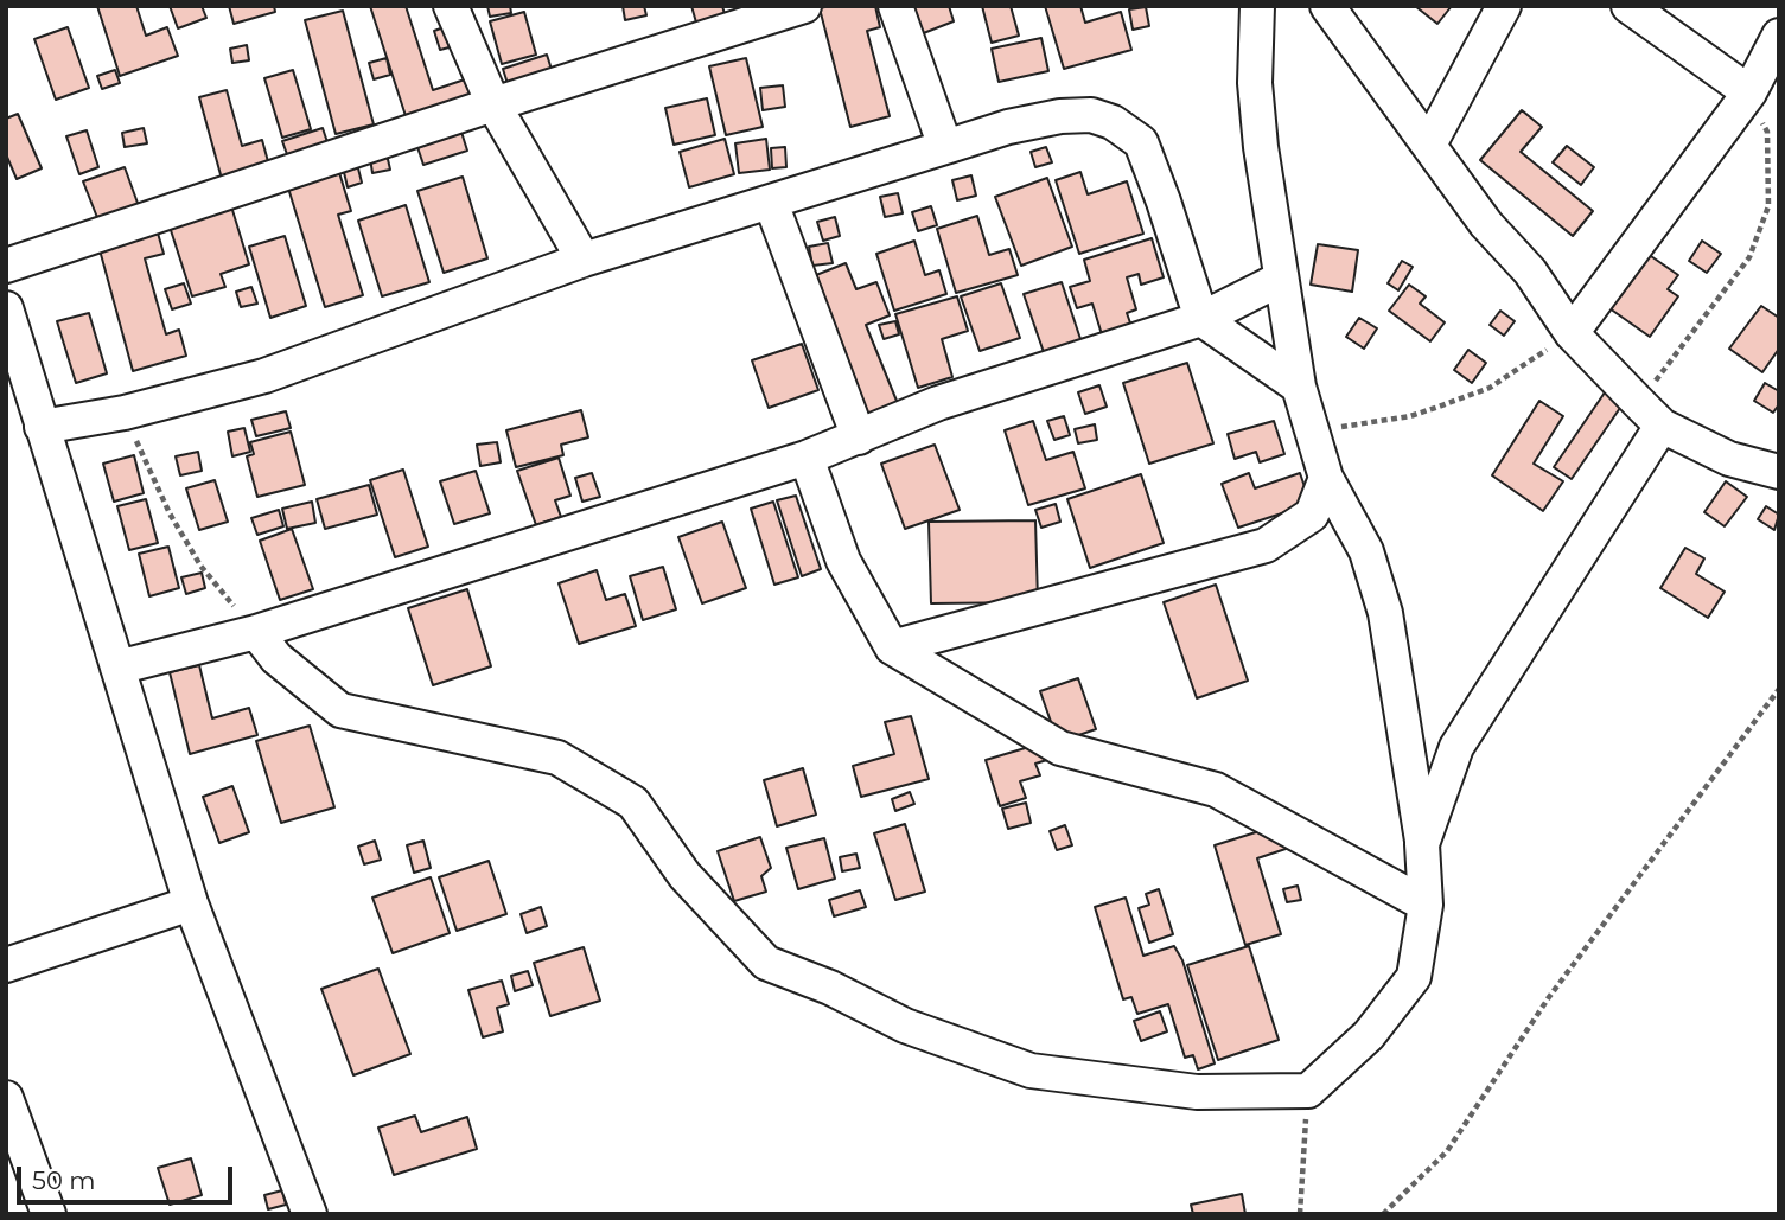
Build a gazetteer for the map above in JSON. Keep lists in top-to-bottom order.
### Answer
{
  "scale_bar": "50 m"
}
